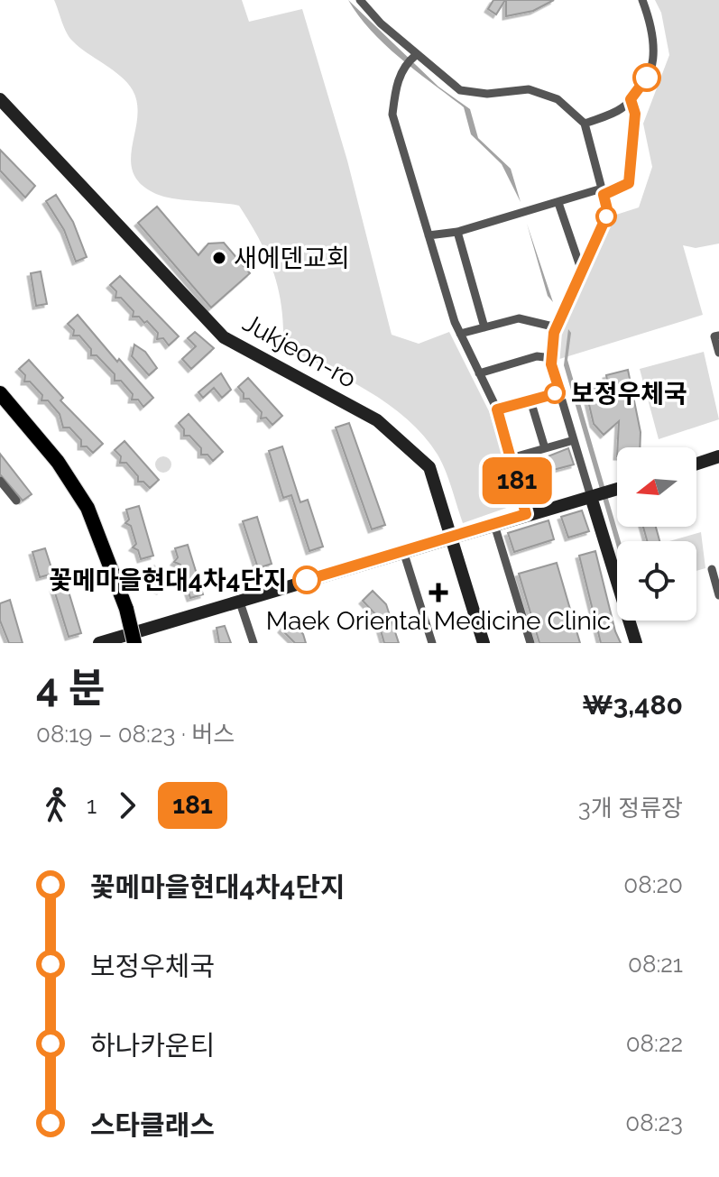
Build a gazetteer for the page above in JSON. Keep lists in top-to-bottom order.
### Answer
{
  "streets": {
    "street": ["Jukjeon-ro"]
  },
  "places": {
    "other": ["새에덴교회", "보정우체국", "꽃메마을현대4차4단지"],
    "health": ["Maek Oriental Medicine Clinic"]
  },
  "lines": ["bus line 181"],
  "north": "left",
  "page": {
    "on_map": "181",
    "heading": ["4 분", "08:19 – 08:23 · 버스", "₩3,480"],
    "legs": ["1", "181", "3개 정류장"],
    "list": [
      {
        "name": "꽃메마을현대4차4단지",
        "value": "08:20"
      },
      {
        "name": "보정우체국",
        "value": "08:21"
      },
      {
        "name": "하나카운티",
        "value": "08:22"
      },
      {
        "name": "스타클래스",
        "value": "08:23"
      }
    ]
  }
}
